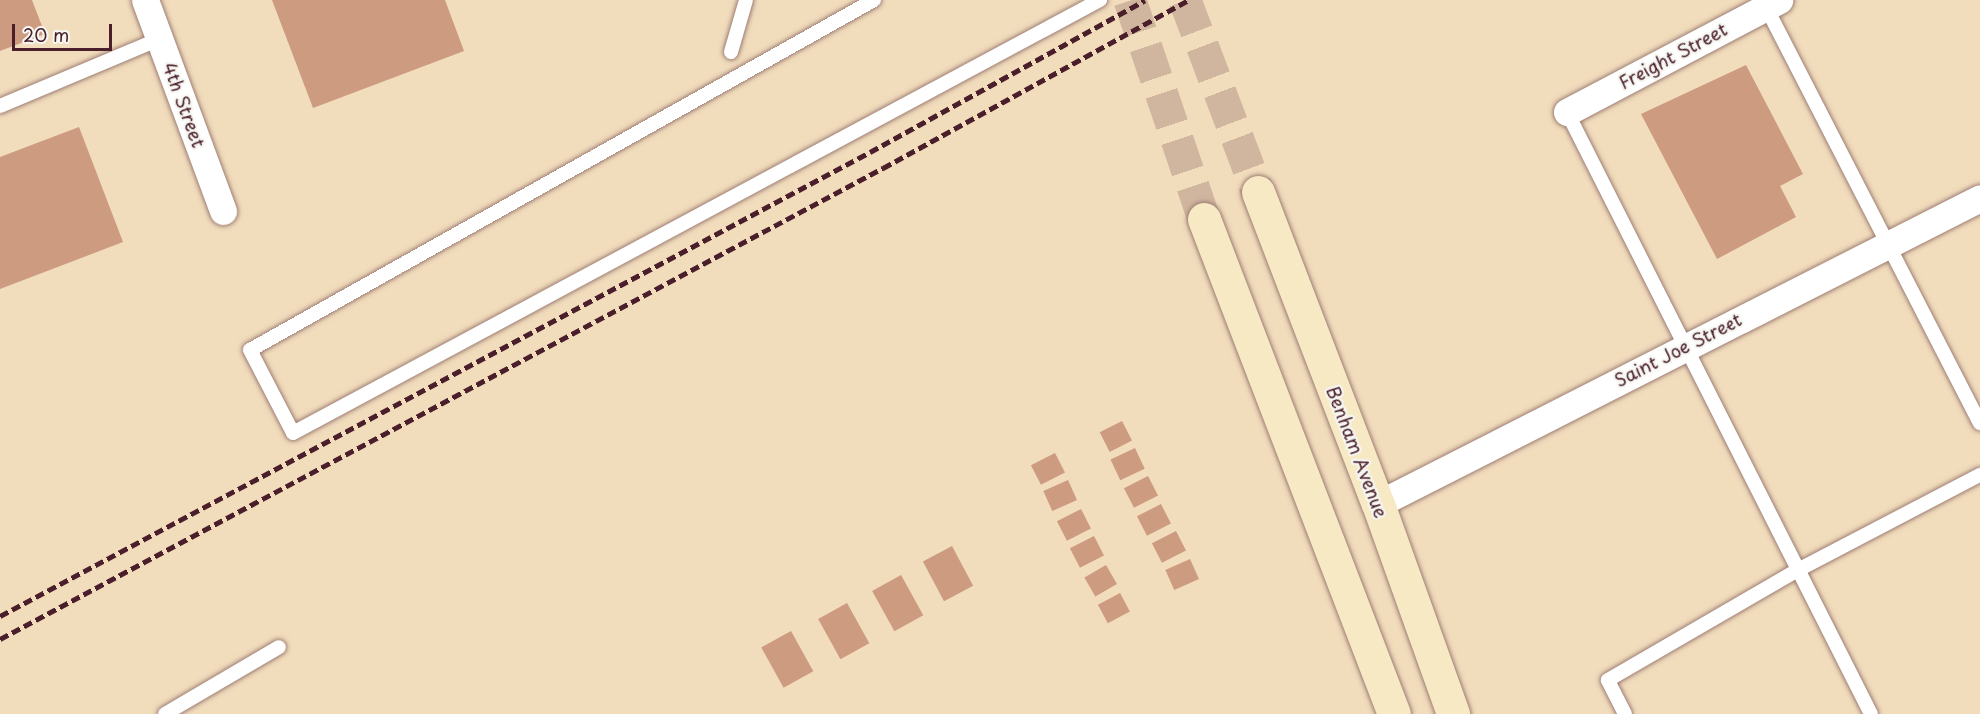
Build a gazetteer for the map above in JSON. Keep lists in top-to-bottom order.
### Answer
{
  "streets": {
    "main road": ["Benham Avenue"],
    "street": ["Freight Street", "4th Street", "Saint Joe Street"]
  },
  "crossings": [
    ["Saint Joe Street", "Benham Avenue"]
  ],
  "scale_bar": "20 m"
}
